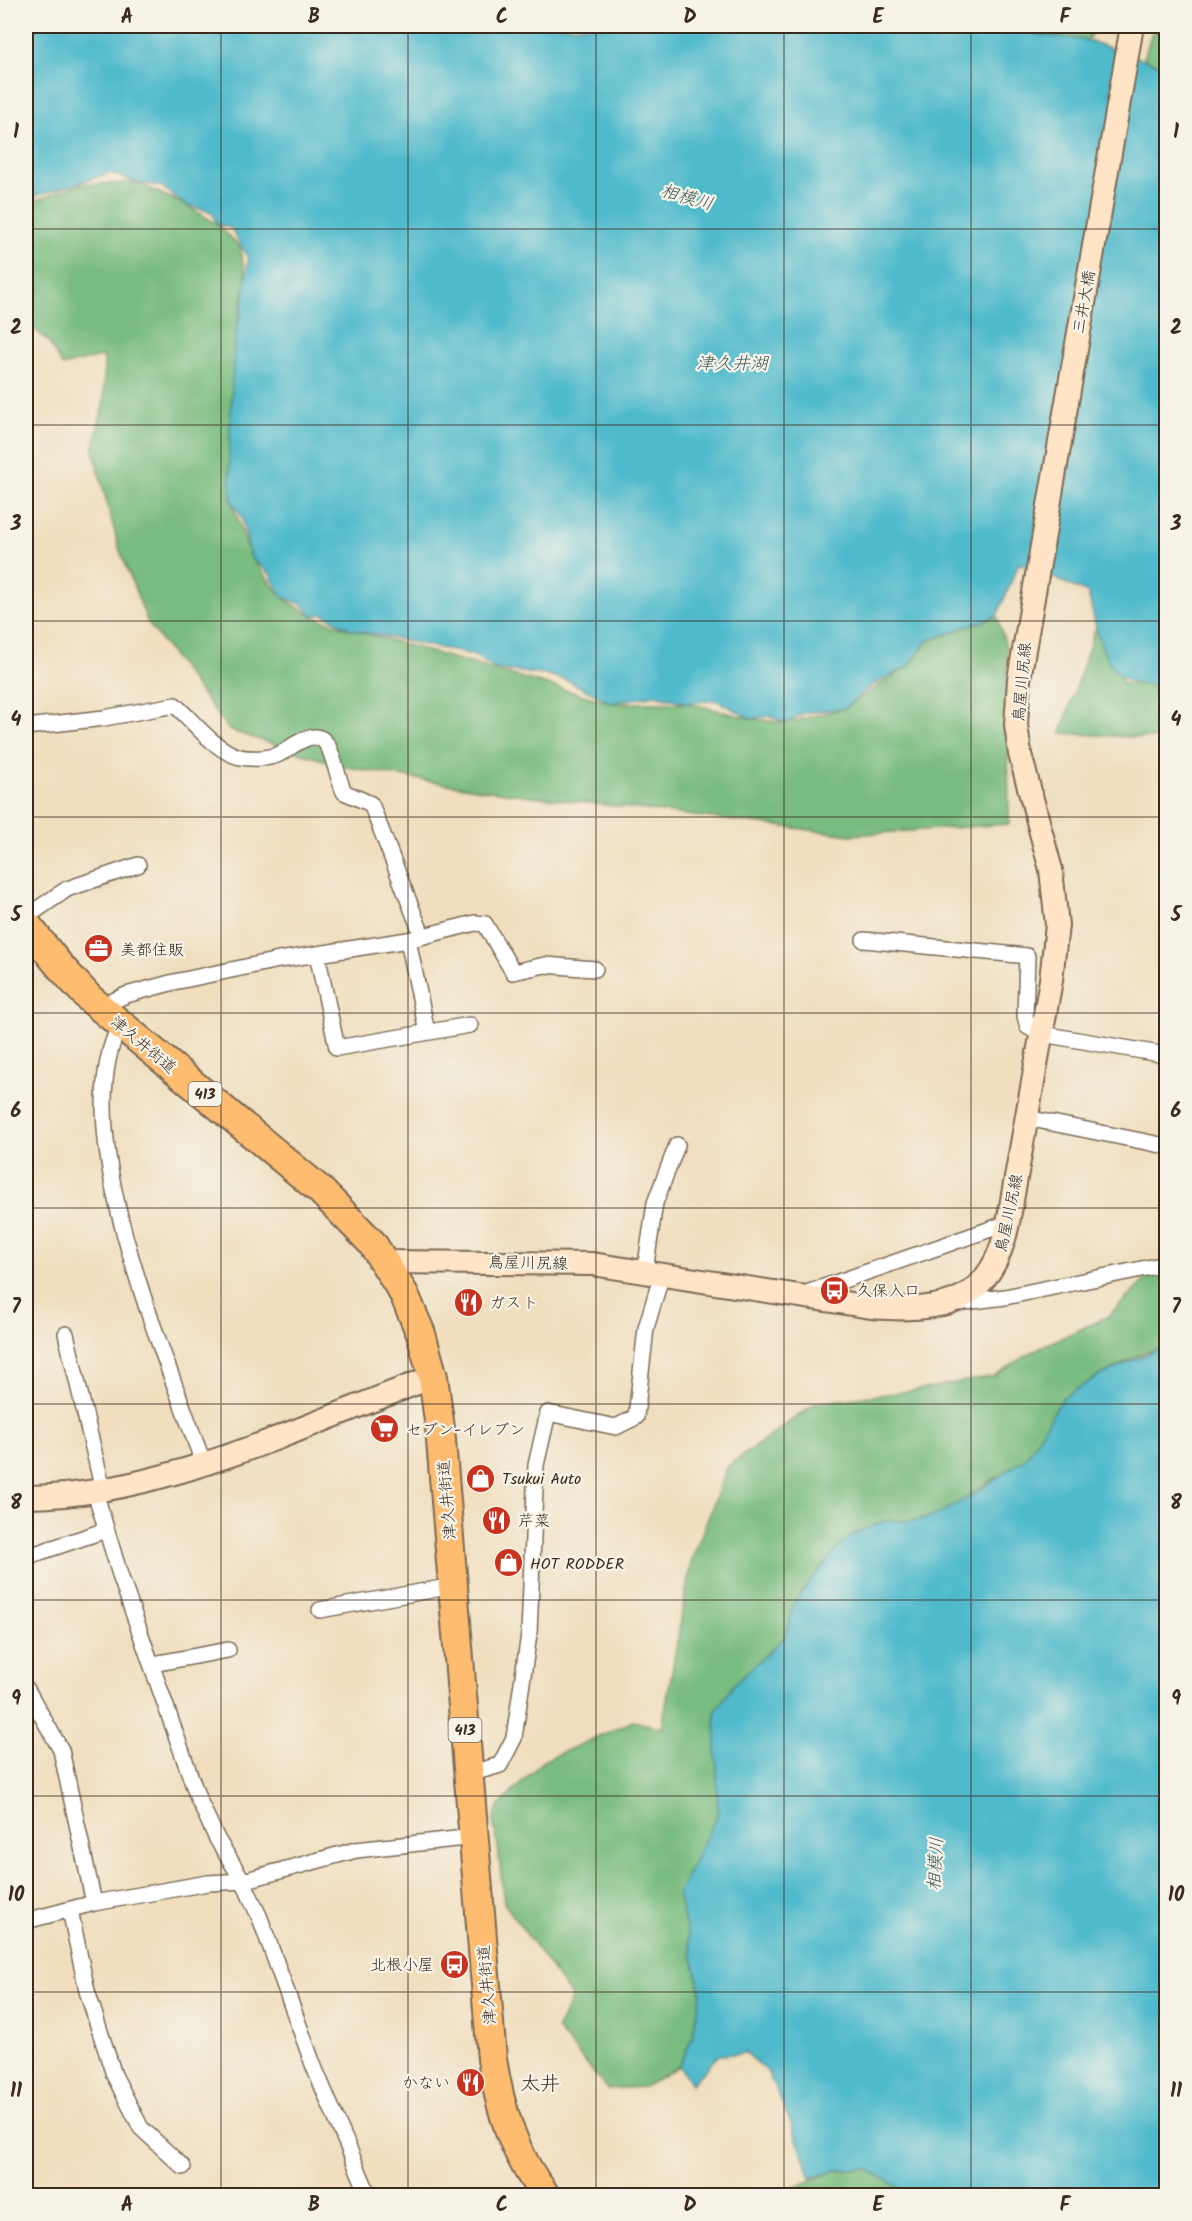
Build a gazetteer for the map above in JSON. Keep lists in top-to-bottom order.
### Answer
{
  "streets": {
    "highway": ["津久井街道", "413"],
    "main road": ["三井大橋", "鳥屋川尻線"]
  },
  "crossings": [
    ["三井大橋", "鳥屋川尻線"],
    ["鳥屋川尻線", "津久井街道"]
  ],
  "districts": ["太井"],
  "water": ["相模川", "津久井湖"],
  "places": {
    "office": ["美都住販"],
    "bus stop": ["久保入口", "北根小屋"],
    "restaurant": ["ガスト", "芹菜", "かない"],
    "supermarket": ["セブン-イレブン"],
    "shop": ["Tsukui Auto", "HOT RODDER"]
  },
  "grid": {
    "columns": [
      "A",
      "B",
      "C",
      "D",
      "E",
      "F"
    ],
    "rows": [
      "1",
      "2",
      "3",
      "4",
      "5",
      "6",
      "7",
      "8",
      "9",
      "10",
      "11"
    ]
  }
}
